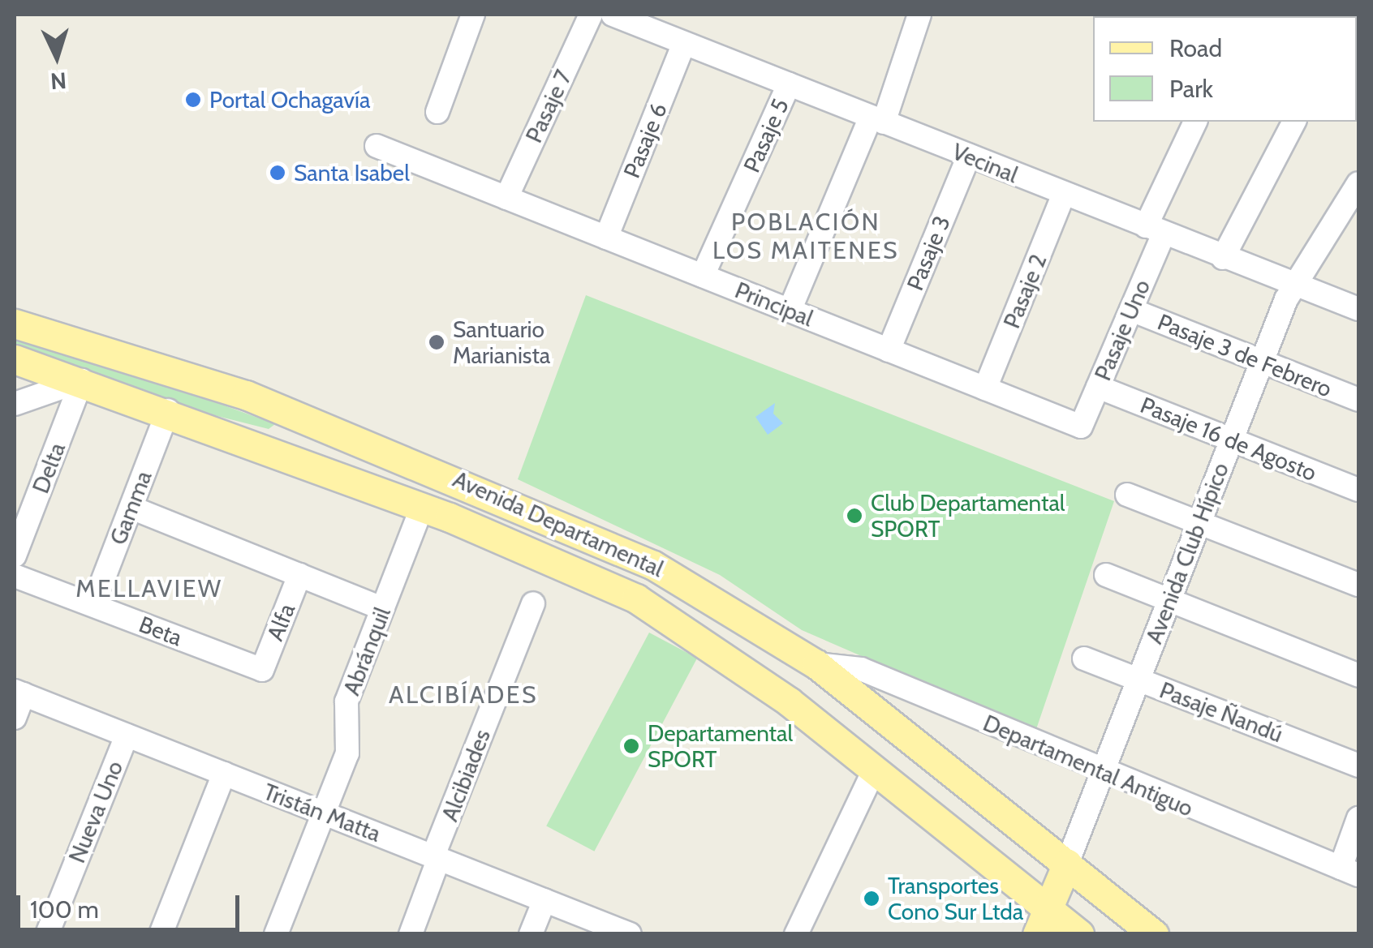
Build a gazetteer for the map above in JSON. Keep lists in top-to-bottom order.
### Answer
{
  "streets": {
    "main road": ["Avenida Departamental", "Avenida Club Hípico"],
    "street": [
      "Pasaje 7",
      "Pasaje 5",
      "Pasaje 6",
      "Vecinal",
      "Pasaje 3",
      "Pasaje 2",
      "Principal",
      "Pasaje Uno",
      "Pasaje 3 de Febrero",
      "Pasaje 16 de Agosto",
      "Delta",
      "Gamma",
      "Alfa",
      "Beta",
      "Abránquil",
      "Pasaje Ñandú",
      "Departamental Antiguo",
      "Alcibiades",
      "Nueva Uno",
      "Tristán Matta"
    ]
  },
  "crossings": [
    ["Pasaje 7", "Principal"],
    ["Pasaje 5", "Vecinal"],
    ["Pasaje 5", "Principal"],
    ["Pasaje 6", "Vecinal"],
    ["Pasaje 6", "Principal"],
    ["Vecinal", "Pasaje 3"],
    ["Vecinal", "Pasaje 2"],
    ["Vecinal", "Pasaje Uno"],
    ["Vecinal", "Avenida Club Hípico"],
    ["Pasaje 3", "Principal"],
    ["Pasaje 2", "Principal"],
    ["Principal", "Pasaje Uno"],
    ["Pasaje Uno", "Pasaje 3 de Febrero"],
    ["Pasaje Uno", "Pasaje 16 de Agosto"],
    ["Pasaje 3 de Febrero", "Avenida Club Hípico"],
    ["Pasaje 16 de Agosto", "Avenida Club Hípico"],
    ["Delta", "Avenida Departamental"],
    ["Gamma", "Avenida Departamental"],
    ["Gamma", "Beta"],
    ["Avenida Departamental", "Avenida Club Hípico"],
    ["Avenida Departamental", "Abránquil"],
    ["Avenida Departamental", "Departamental Antiguo"],
    ["Avenida Club Hípico", "Pasaje Ñandú"],
    ["Avenida Club Hípico", "Departamental Antiguo"],
    ["Alfa", "Beta"],
    ["Abránquil", "Tristán Matta"],
    ["Alcibiades", "Tristán Matta"],
    ["Nueva Uno", "Tristán Matta"]
  ],
  "districts": ["POBLACIÓN LOS MAITENES", "MELLAVIEW", "ALCIBÍADES"],
  "places": [
    "Portal Ochagavía",
    "Santa Isabel",
    "Santuario Marianista",
    "Club Departamental SPORT",
    "Departamental SPORT",
    "Transportes Cono Sur Ltda"
  ],
  "legend": ["Road", "Park"],
  "scale_bar": "100 m",
  "north": "bottom"
}
